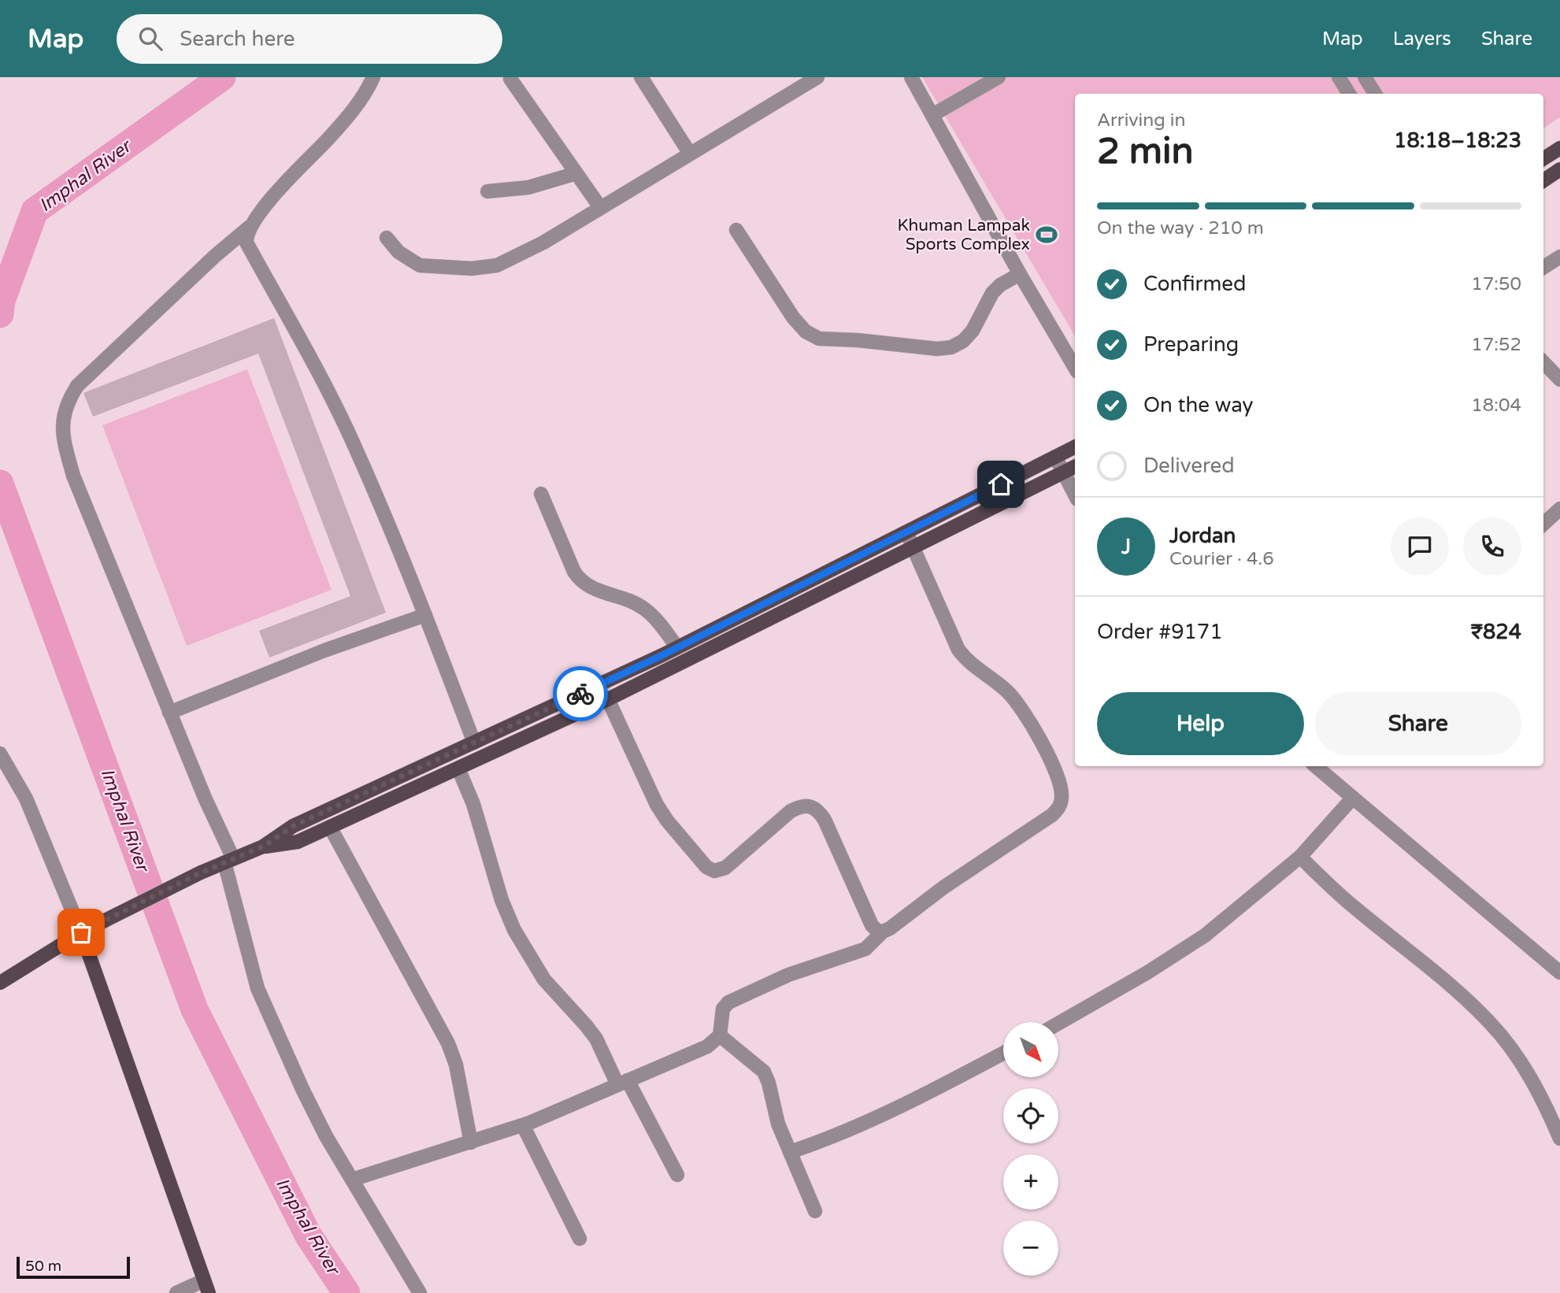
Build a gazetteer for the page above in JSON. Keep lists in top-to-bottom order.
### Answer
{
  "water": ["Imphal River"],
  "places": {
    "sports": ["Khuman Lampak Sports Complex"]
  },
  "scale_bar": "50 m",
  "north": "bottom right",
  "page": {
    "header": "Map",
    "search": "Search here",
    "nav": ["Map", "Layers", "Share"],
    "heading": ["2 min", "Arriving in", "18:18–18:23"],
    "panel": [
      "Jordan",
      "Courier · 4.6",
      "Order #9171",
      "₹824"
    ],
    "bar": "On the way · 210 m",
    "list": [
      ["Confirmed", "17:50"],
      ["Preparing", "17:52"],
      ["On the way", "18:04"],
      "Delivered"
    ],
    "round": "J",
    "buttons": ["Help", "Share"],
    "map_buttons": ["+", "−"],
    "scale": "50 m"
  }
}
